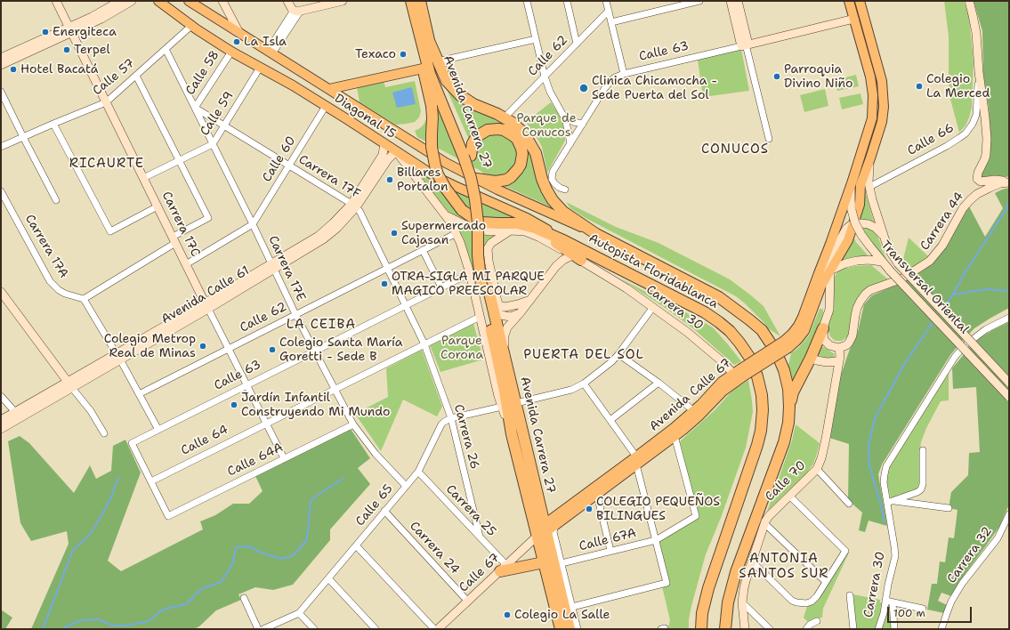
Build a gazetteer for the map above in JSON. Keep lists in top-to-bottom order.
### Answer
{
  "streets": {
    "highway": ["Avenida Carrera 27", "Autopista Floridablanca"],
    "main road": [
      "Calle 63",
      "Diagonal 15",
      "Carrera 44",
      "Carrera 17C",
      "Transversal Oriental",
      "Avenida Calle 61",
      "Carrera 30",
      "Avenida Calle 67",
      "Calle 70",
      "Calle 67"
    ],
    "street": [
      "Calle 62",
      "Calle 58",
      "Calle 57",
      "Calle 59",
      "Calle 66",
      "Calle 60",
      "Carrera 17F",
      "Carrera 17A",
      "Carrera 17E",
      "Carrera 26",
      "Calle 64",
      "Calle 64A",
      "Calle 65",
      "Carrera 25",
      "Calle 67A",
      "Carrera 24",
      "Carrera 32"
    ]
  },
  "crossings": [
    ["Calle 63", "Avenida Carrera 27"],
    ["Calle 63", "Carrera 17F"],
    ["Calle 63", "Carrera 17C"],
    ["Calle 63", "Carrera 17E"],
    ["Calle 63", "Carrera 30"],
    ["Calle 63", "Avenida Calle 67"],
    ["Calle 63", "Calle 64"],
    ["Calle 63", "Calle 64A"],
    ["Calle 62", "Avenida Carrera 27"],
    ["Calle 62", "Carrera 17F"],
    ["Calle 62", "Carrera 17C"],
    ["Calle 62", "Carrera 17E"],
    ["Calle 62", "Autopista Floridablanca"],
    ["Calle 58", "Diagonal 15"],
    ["Calle 58", "Carrera 17F"],
    ["Calle 58", "Carrera 17E"],
    ["Calle 57", "Diagonal 15"],
    ["Calle 57", "Carrera 17C"],
    ["Calle 57", "Carrera 17E"],
    ["Avenida Carrera 27", "Autopista Floridablanca"],
    ["Avenida Carrera 27", "Carrera 30"],
    ["Avenida Carrera 27", "Avenida Calle 67"],
    ["Avenida Carrera 27", "Calle 64"],
    ["Avenida Carrera 27", "Calle 67"],
    ["Calle 59", "Diagonal 15"],
    ["Calle 59", "Carrera 17F"],
    ["Calle 59", "Carrera 17C"],
    ["Calle 59", "Carrera 17E"],
    ["Diagonal 15", "Calle 60"],
    ["Diagonal 15", "Autopista Floridablanca"],
    ["Diagonal 15", "Avenida Calle 61"],
    ["Diagonal 15", "Carrera 30"],
    ["Calle 66", "Transversal Oriental"],
    ["Calle 60", "Carrera 17F"],
    ["Calle 60", "Carrera 17E"],
    ["Carrera 17F", "Carrera 17E"],
    ["Carrera 17F", "Avenida Calle 61"],
    ["Carrera 17F", "Carrera 26"],
    ["Carrera 17F", "Calle 64"],
    ["Carrera 44", "Calle 70"],
    ["Carrera 17C", "Avenida Calle 61"],
    ["Carrera 17C", "Calle 64"],
    ["Carrera 17C", "Calle 64A"],
    ["Carrera 17E", "Avenida Calle 61"],
    ["Carrera 17E", "Calle 64"],
    ["Carrera 17E", "Calle 64A"],
    ["Carrera 17E", "Calle 65"],
    ["Transversal Oriental", "Avenida Calle 67"],
    ["Avenida Calle 61", "Carrera 30"],
    ["Carrera 30", "Avenida Calle 67"],
    ["Avenida Calle 67", "Calle 67A"],
    ["Avenida Calle 67", "Calle 67"],
    ["Carrera 26", "Calle 64"],
    ["Carrera 26", "Calle 65"],
    ["Carrera 26", "Carrera 25"],
    ["Calle 64", "Calle 64A"],
    ["Calle 65", "Carrera 25"],
    ["Calle 65", "Carrera 24"],
    ["Carrera 25", "Calle 67"],
    ["Carrera 24", "Calle 67"]
  ],
  "districts": [
    "CONUCOS",
    "RICAURTE",
    "LA CEIBA",
    "PUERTA DEL SOL",
    "ANTONIA SANTOS SUR"
  ],
  "parks": ["Parque de Conucos", "Parque Corona"],
  "places": [
    "Energiteca",
    "La Isla",
    "Terpel",
    "Texaco",
    "Hotel Bacatá",
    "Parroquia Divino Niño",
    "Colegio La Merced",
    "Clinica Chicamocha - Sede Puerta del Sol",
    "Billares Portalon",
    "Supermercado Cajasan",
    "OTRA-SIGLA MI PARQUE MAGICO PREESCOLAR",
    "Colegio Metrop Real de Minas",
    "Colegio Santa María Goretti - Sede B",
    "Jardín Infantil Construyendo Mi Mundo",
    "COLEGIO PEQUEÑOS BILINGUES",
    "Colegio La Salle"
  ],
  "scale_bar": "100 m"
}
